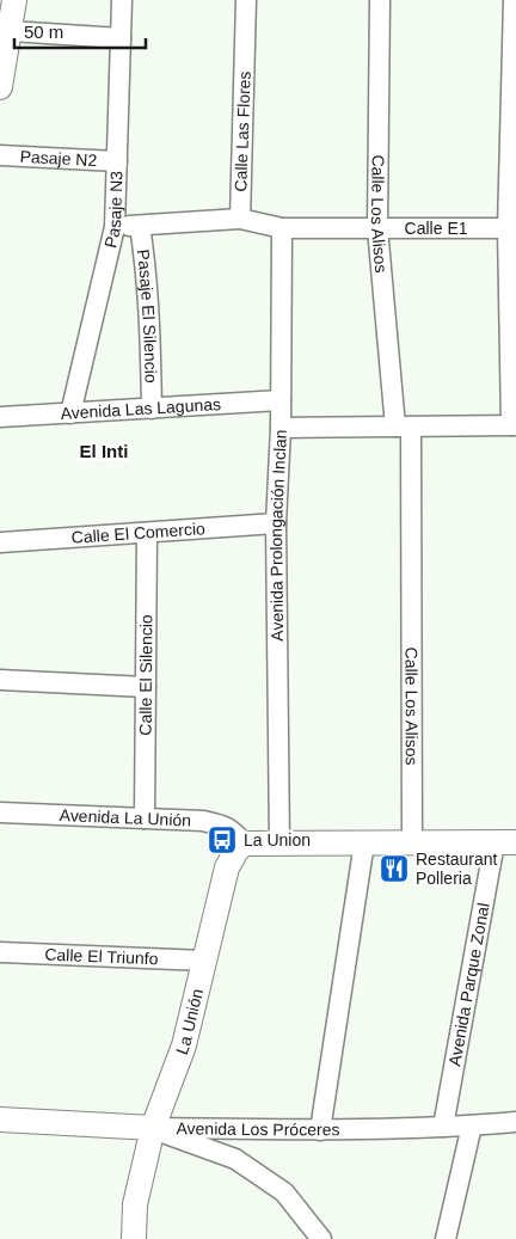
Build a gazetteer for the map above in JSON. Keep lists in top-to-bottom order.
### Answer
{
  "streets": {
    "street": [
      "Calle Las Flores",
      "Pasaje N2",
      "Pasaje N3",
      "Calle Los Alisos",
      "Calle E1",
      "Pasaje El Silencio",
      "Avenida Las Lagunas",
      "Calle El Comercio",
      "Avenida Prolongación Inclan",
      "Calle El Silencio",
      "Avenida La Unión",
      "Calle El Triunfo",
      "Avenida Parque Zonal",
      "La Unión",
      "Avenida Los Próceres"
    ]
  },
  "crossings": [
    ["Pasaje N2", "Pasaje N3"],
    ["Pasaje N3", "Avenida Las Lagunas"],
    ["Calle Los Alisos", "Calle E1"],
    ["Calle E1", "Avenida Prolongación Inclan"],
    ["Pasaje El Silencio", "Avenida Las Lagunas"],
    ["Avenida Las Lagunas", "Avenida Prolongación Inclan"],
    ["Calle El Comercio", "Avenida Prolongación Inclan"],
    ["Calle El Comercio", "Calle El Silencio"],
    ["Calle El Silencio", "Avenida La Unión"],
    ["Avenida La Unión", "La Unión"],
    ["Calle El Triunfo", "La Unión"],
    ["Avenida Parque Zonal", "Avenida Los Próceres"],
    ["La Unión", "Avenida Los Próceres"]
  ],
  "districts": ["El Inti"],
  "places": {
    "bus stop": ["La Union"],
    "restaurant": ["Restaurant Polleria"]
  },
  "scale_bar": "50 m"
}
